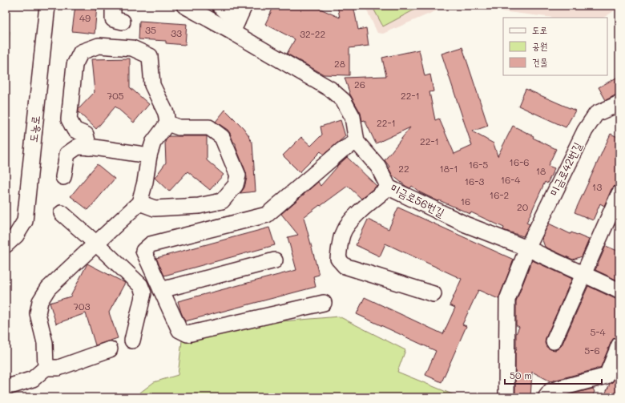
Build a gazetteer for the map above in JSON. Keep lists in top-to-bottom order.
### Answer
{
  "streets": {
    "street": ["도농로", "미금로42번길", "미금로56번길"]
  },
  "crossings": [
    ["미금로42번길", "미금로56번길"]
  ],
  "house_numbers": [
    "49",
    "35",
    "33",
    "32-22",
    "28",
    "26",
    "705",
    "22-1",
    "22-1",
    "22-1",
    "16-6",
    "16-5",
    "22",
    "18-1",
    "18",
    "16-4",
    "16-3",
    "13",
    "16-2",
    "16",
    "20",
    "703",
    "5-4",
    "5-6"
  ],
  "legend": ["도로", "공원", "건물"],
  "scale_bar": "50 m"
}
